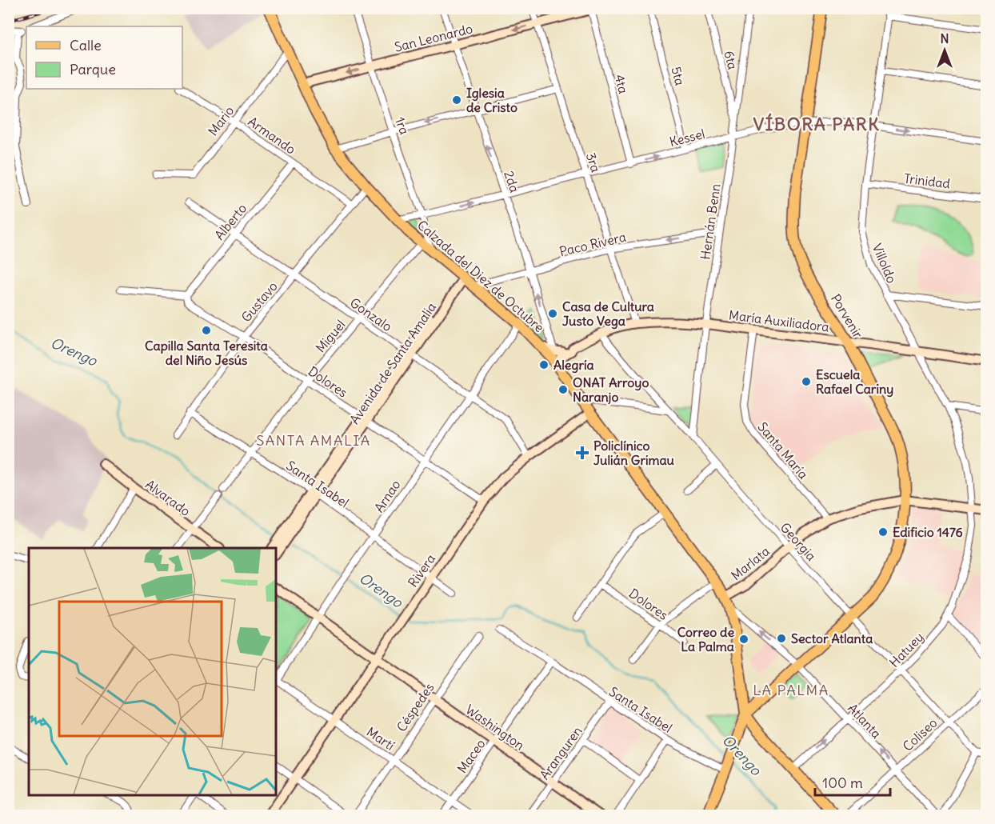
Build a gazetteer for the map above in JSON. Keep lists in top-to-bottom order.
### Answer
{
  "streets": {
    "main road": ["Calzada del Diez de Octubre", "Porvenir"],
    "street": [
      "San Leonardo",
      "6ta",
      "5ta",
      "4ta",
      "Mario",
      "1ra",
      "Armando",
      "Kessel",
      "3ra",
      "Trinidad",
      "2da",
      "Alberto",
      "Hernán Benn",
      "Paco Rivera",
      "Villoldo",
      "Gustavo",
      "Gonzalo",
      "María Auxiliadora",
      "Miguel",
      "Avenida de Santa Amalia",
      "Dolores",
      "Santa María",
      "Santa Isabel",
      "Arnao",
      "Alvarado",
      "Georgia",
      "Marlata",
      "Rivera",
      "Hatuey",
      "Céspedes",
      "Atlanta",
      "Washington",
      "Coliseo",
      "Martí",
      "Aranguren",
      "Maceo"
    ]
  },
  "crossings": [
    ["San Leonardo", "4ta"],
    ["San Leonardo", "1ra"],
    ["San Leonardo", "3ra"],
    ["San Leonardo", "2da"],
    ["San Leonardo", "Calzada del Diez de Octubre"],
    ["6ta", "Hernán Benn"],
    ["5ta", "Kessel"],
    ["4ta", "Kessel"],
    ["Mario", "Armando"],
    ["Mario", "Calzada del Diez de Octubre"],
    ["1ra", "Kessel"],
    ["1ra", "Calzada del Diez de Octubre"],
    ["Armando", "Alberto"],
    ["Armando", "Gustavo"],
    ["Kessel", "3ra"],
    ["Kessel", "2da"],
    ["Kessel", "Hernán Benn"],
    ["Kessel", "Villoldo"],
    ["Kessel", "Calzada del Diez de Octubre"],
    ["Kessel", "Porvenir"],
    ["3ra", "Paco Rivera"],
    ["3ra", "María Auxiliadora"],
    ["Trinidad", "Villoldo"],
    ["2da", "Paco Rivera"],
    ["2da", "Calzada del Diez de Octubre"],
    ["2da", "María Auxiliadora"],
    ["Alberto", "Gonzalo"],
    ["Alberto", "Dolores"],
    ["Hernán Benn", "Paco Rivera"],
    ["Hernán Benn", "María Auxiliadora"],
    ["Hernán Benn", "Georgia"],
    ["Paco Rivera", "Calzada del Diez de Octubre"],
    ["Villoldo", "María Auxiliadora"],
    ["Villoldo", "Marlata"],
    ["Villoldo", "Hatuey"],
    ["Calzada del Diez de Octubre", "Gustavo"],
    ["Calzada del Diez de Octubre", "Porvenir"],
    ["Calzada del Diez de Octubre", "María Auxiliadora"],
    ["Calzada del Diez de Octubre", "Miguel"],
    ["Calzada del Diez de Octubre", "Avenida de Santa Amalia"],
    ["Calzada del Diez de Octubre", "Arnao"],
    ["Calzada del Diez de Octubre", "Marlata"],
    ["Calzada del Diez de Octubre", "Rivera"],
    ["Calzada del Diez de Octubre", "Atlanta"],
    ["Gustavo", "Gonzalo"],
    ["Gustavo", "Dolores"],
    ["Gustavo", "Santa Isabel"],
    ["Gonzalo", "Miguel"],
    ["Gonzalo", "Avenida de Santa Amalia"],
    ["Gonzalo", "Arnao"],
    ["Gonzalo", "Rivera"],
    ["Porvenir", "María Auxiliadora"],
    ["Porvenir", "Georgia"],
    ["Porvenir", "Marlata"],
    ["Porvenir", "Atlanta"],
    ["María Auxiliadora", "Santa María"],
    ["María Auxiliadora", "Georgia"],
    ["Miguel", "Dolores"],
    ["Miguel", "Santa Isabel"],
    ["Avenida de Santa Amalia", "Dolores"],
    ["Avenida de Santa Amalia", "Santa Isabel"],
    ["Dolores", "Arnao"],
    ["Dolores", "Rivera"],
    ["Santa María", "Marlata"],
    ["Santa Isabel", "Arnao"],
    ["Santa Isabel", "Rivera"],
    ["Santa Isabel", "Aranguren"],
    ["Santa Isabel", "Maceo"],
    ["Georgia", "Marlata"],
    ["Georgia", "Hatuey"],
    ["Georgia", "Coliseo"],
    ["Marlata", "Hatuey"],
    ["Rivera", "Washington"],
    ["Rivera", "Martí"],
    ["Hatuey", "Atlanta"],
    ["Céspedes", "Washington"],
    ["Céspedes", "Martí"],
    ["Atlanta", "Coliseo"],
    ["Washington", "Aranguren"],
    ["Washington", "Maceo"],
    ["Martí", "Maceo"]
  ],
  "one_way": [
    "Kessel",
    "2da",
    "Paco Rivera",
    "Atlanta"
  ],
  "districts": ["VÍBORA PARK", "SANTA AMALIA", "LA PALMA"],
  "water": ["Orengo"],
  "places": {
    "other": [
      "Iglesia de Cristo",
      "Casa de Cultura Justo Vega",
      "Capilla Santa Teresita del Niño Jesús",
      "Alegría",
      "Escuela Rafael Cariny",
      "ONAT Arroyo Naranjo",
      "Edificio 1476",
      "Sector Atlanta",
      "Correo de La Palma"
    ],
    "health": ["Policlínico Julián Grimau"]
  },
  "legend": ["Calle", "Parque"],
  "scale_bar": "100 m",
  "north": "top"
}
